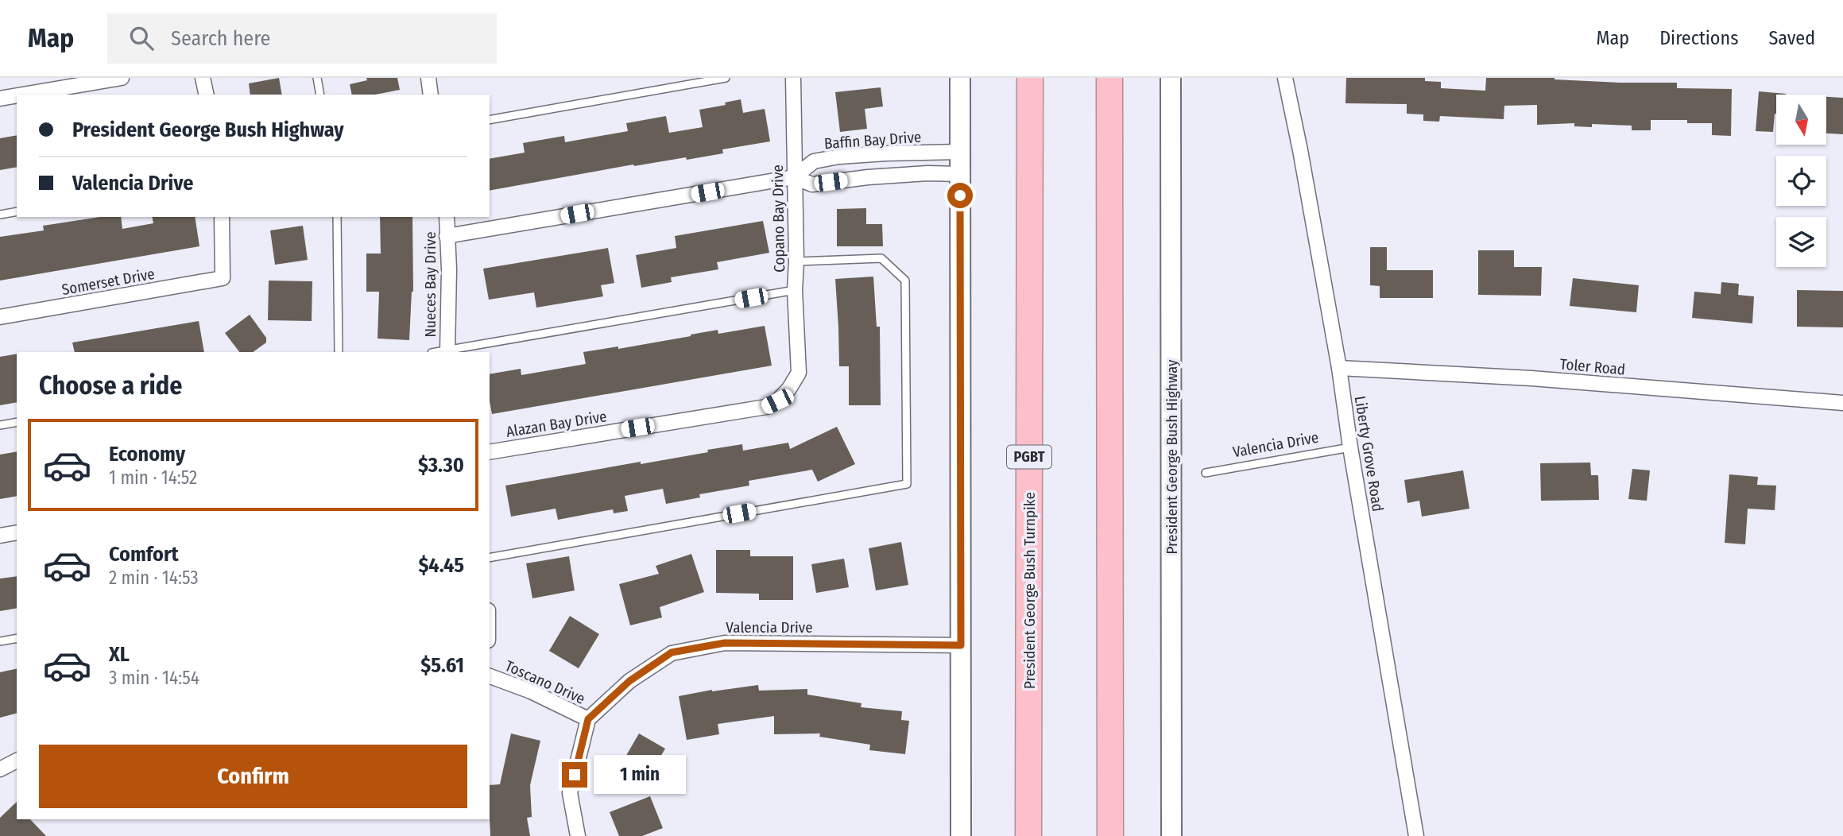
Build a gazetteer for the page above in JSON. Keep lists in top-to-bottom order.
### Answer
{
  "streets": {
    "highway": ["PGBT", "President George Bush Turnpike"],
    "main road": ["President George Bush Highway"],
    "street": [
      "Baffin Bay Drive",
      "Copano Bay Drive",
      "Somerset Drive",
      "Nueces Bay Drive",
      "Toler Road",
      "Alazan Bay Drive",
      "Valencia Drive",
      "Liberty Grove Road",
      "Toscano Drive"
    ]
  },
  "crossings": [
    ["Baffin Bay Drive", "Copano Bay Drive"],
    ["Baffin Bay Drive", "Nueces Bay Drive"],
    ["Copano Bay Drive", "Alazan Bay Drive"],
    ["Toler Road", "Liberty Grove Road"],
    ["Valencia Drive", "Liberty Grove Road"],
    ["Valencia Drive", "Toscano Drive"]
  ],
  "north": "bottom",
  "page": {
    "header": "Map",
    "search": "Search here",
    "nav": ["Map", "Directions", "Saved"],
    "banner": ["President George Bush Highway", "Valencia Drive"],
    "heading": "Choose a ride",
    "list": [
      {
        "name": "Economy",
        "note": "1 min · 14:52",
        "value": "$3.30"
      },
      {
        "name": "Comfort",
        "note": "2 min · 14:53",
        "value": "$4.45"
      },
      {
        "name": "XL",
        "note": "3 min · 14:54",
        "value": "$5.61"
      }
    ],
    "buttons": "Confirm",
    "bubble": "1 min"
  }
}
